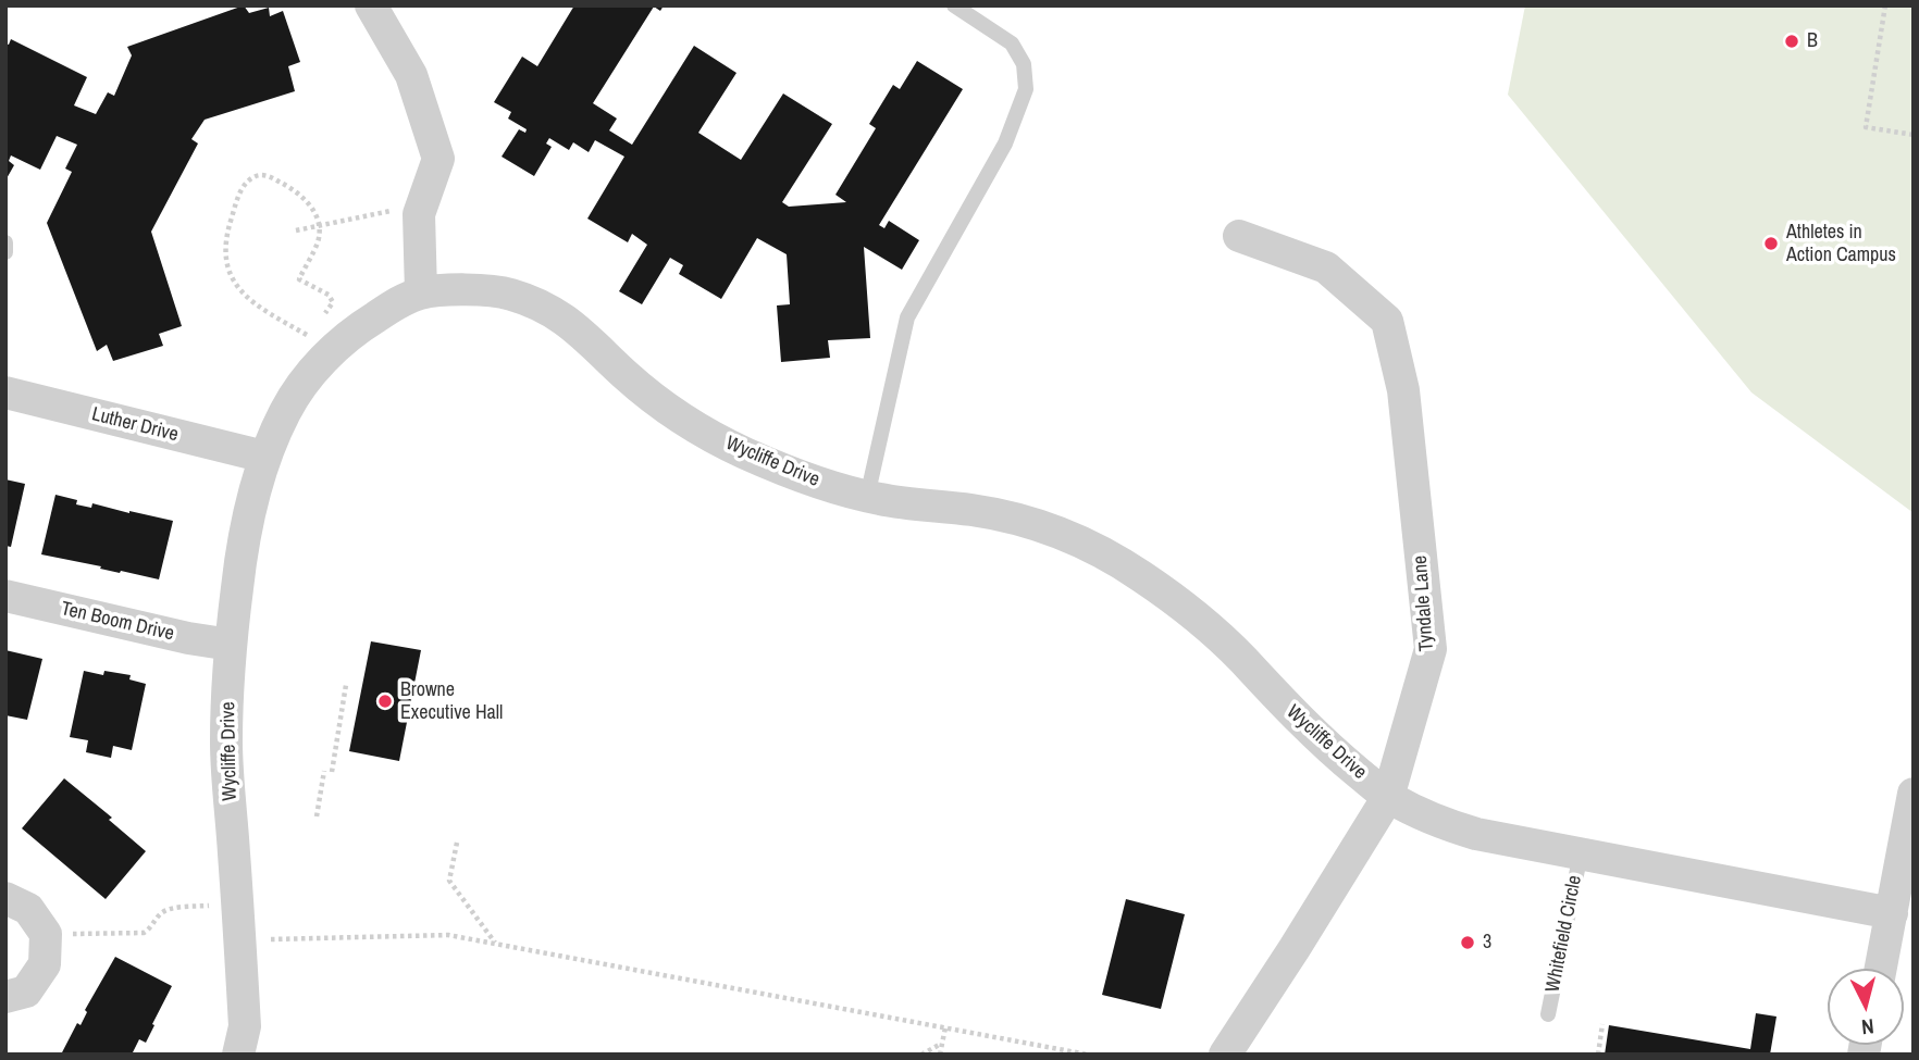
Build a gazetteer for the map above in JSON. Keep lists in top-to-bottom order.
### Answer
{
  "streets": {
    "street": [
      "Luther Drive",
      "Wycliffe Drive",
      "Tyndale Lane",
      "Ten Boom Drive"
    ],
    "lane": ["Whitefield Circle"]
  },
  "crossings": [
    ["Luther Drive", "Wycliffe Drive"],
    ["Wycliffe Drive", "Tyndale Lane"],
    ["Wycliffe Drive", "Ten Boom Drive"],
    ["Wycliffe Drive", "Whitefield Circle"]
  ],
  "places": [
    "B",
    "Athletes in Action Campus",
    "Browne Executive Hall",
    "3"
  ],
  "north": "bottom"
}
